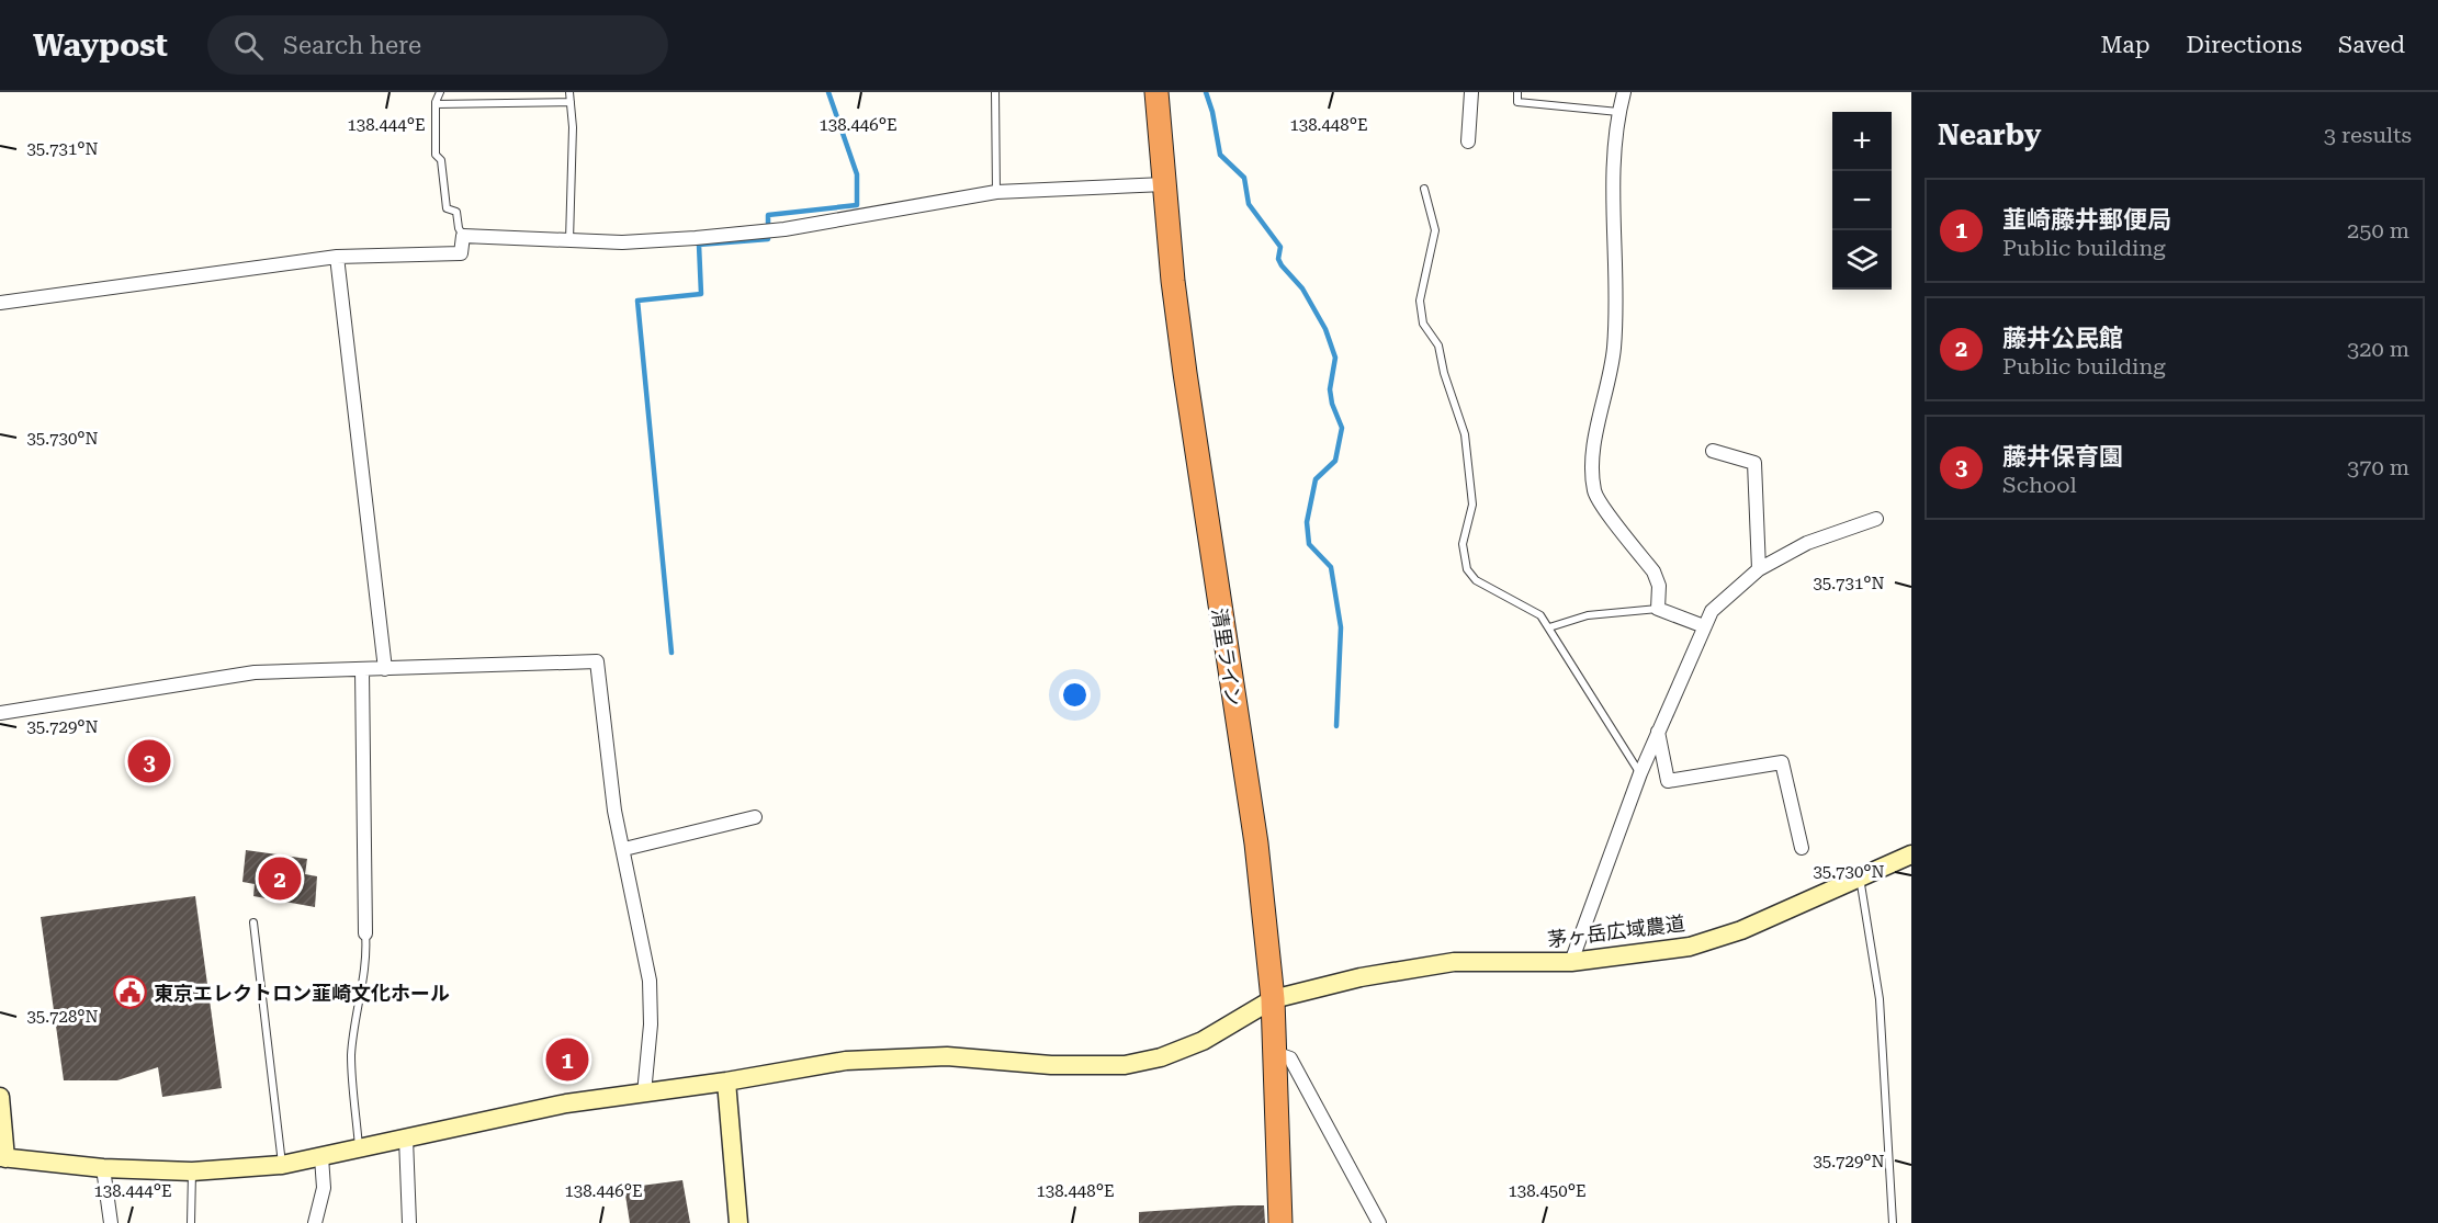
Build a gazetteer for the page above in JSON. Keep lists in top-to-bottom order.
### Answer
{
  "streets": {
    "highway": ["清里ライン"],
    "street": ["茅ヶ岳広域農道"]
  },
  "crossings": [
    ["清里ライン", "茅ヶ岳広域農道"]
  ],
  "places": {
    "public building": ["東京エレクトロン韮崎文化ホール"]
  },
  "page": {
    "header": "Waypost",
    "search": "Search here",
    "nav": ["Map", "Directions", "Saved"],
    "heading": ["Nearby", "3 results"],
    "map_buttons": ["+", "−"],
    "list": [
      {
        "mark": "1",
        "name": "韮崎藤井郵便局",
        "note": "Public building",
        "value": "250 m"
      },
      {
        "mark": "2",
        "name": "藤井公民館",
        "note": "Public building",
        "value": "320 m"
      },
      {
        "mark": "3",
        "name": "藤井保育園",
        "note": "School",
        "value": "370 m"
      }
    ],
    "pins": ["3", "2", "1"]
  },
  "coordinates": [
    "138.444°E",
    "138.446°E",
    "138.448°E",
    "35.731°N",
    "35.730°N",
    "35.729°N",
    "35.728°N",
    "138.450°E"
  ]
}
